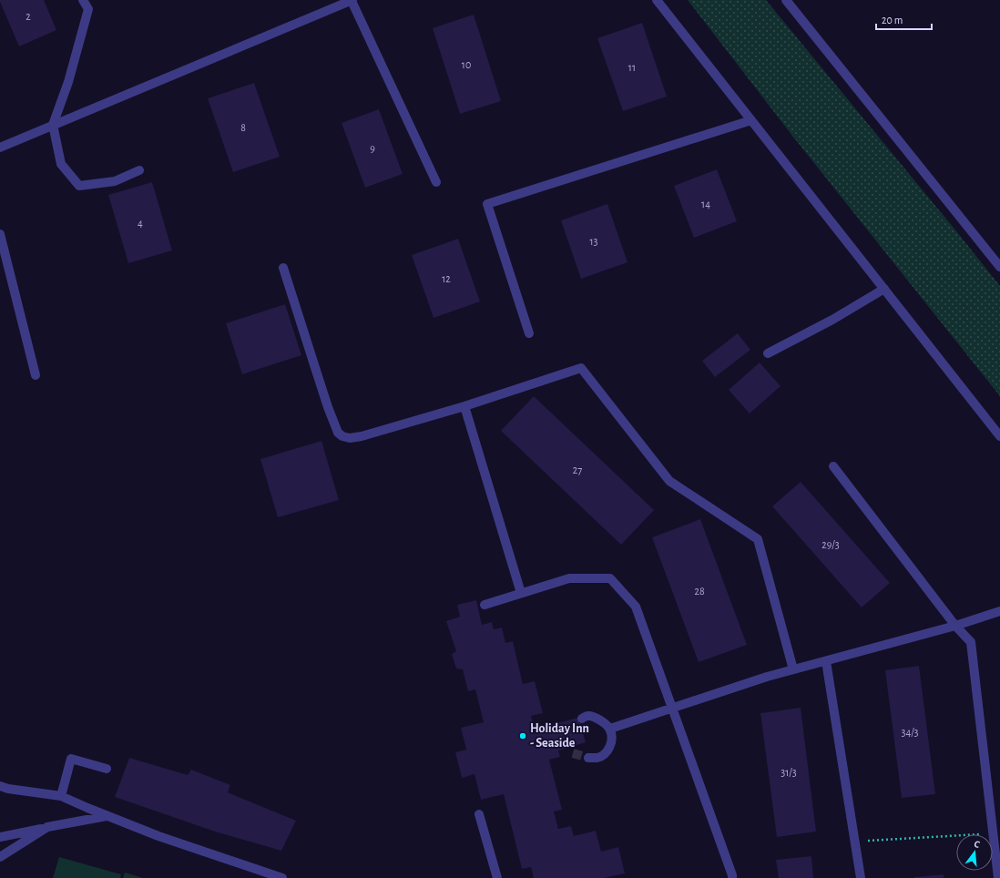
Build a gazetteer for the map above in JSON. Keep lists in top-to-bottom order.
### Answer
{
  "places": ["Holiday Inn - Seaside"],
  "house_numbers": [
    "2",
    "10",
    "11",
    "8",
    "9",
    "14",
    "4",
    "13",
    "12",
    "27",
    "29/3",
    "28",
    "34/3",
    "31/3"
  ],
  "scale_bar": "20 m",
  "north": "top"
}
